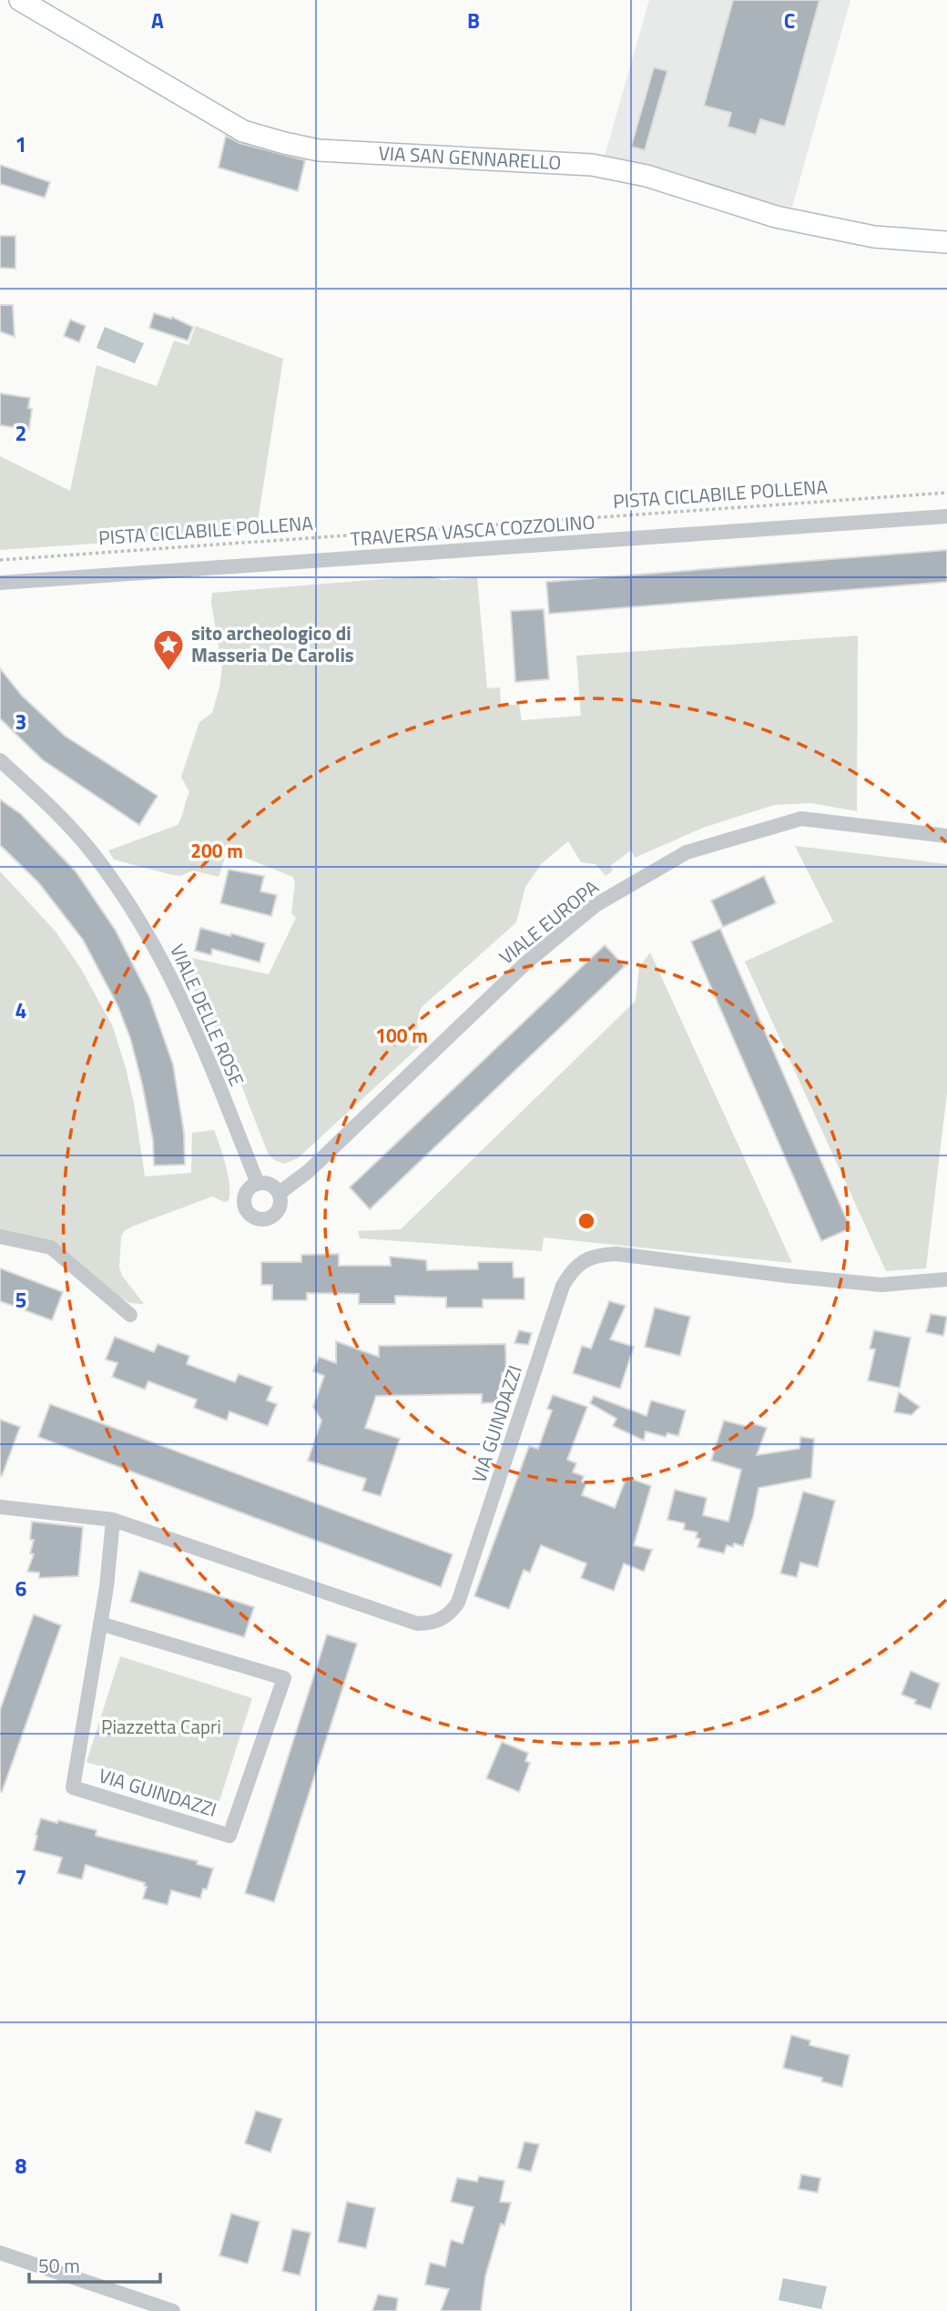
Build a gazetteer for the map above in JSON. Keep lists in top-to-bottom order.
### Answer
{
  "streets": {
    "street": [
      "VIA SAN GENNARELLO",
      "TRAVERSA VASCA COZZOLINO",
      "VIALE EUROPA",
      "VIALE DELLE ROSE",
      "VIA GUINDAZZI"
    ],
    "path": ["PISTA CICLABILE POLLENA"]
  },
  "crossings": [
    ["VIALE EUROPA", "VIALE DELLE ROSE"]
  ],
  "parks": ["Piazzetta Capri"],
  "places": {
    "place": ["sito archeologico di Masseria De Carolis"]
  },
  "scale_bar": "50 m",
  "grid": {
    "columns": ["A", "B", "C"],
    "rows": [
      "1",
      "2",
      "3",
      "4",
      "5",
      "6",
      "7",
      "8"
    ]
  },
  "rings": ["200 m", "100 m"]
}
